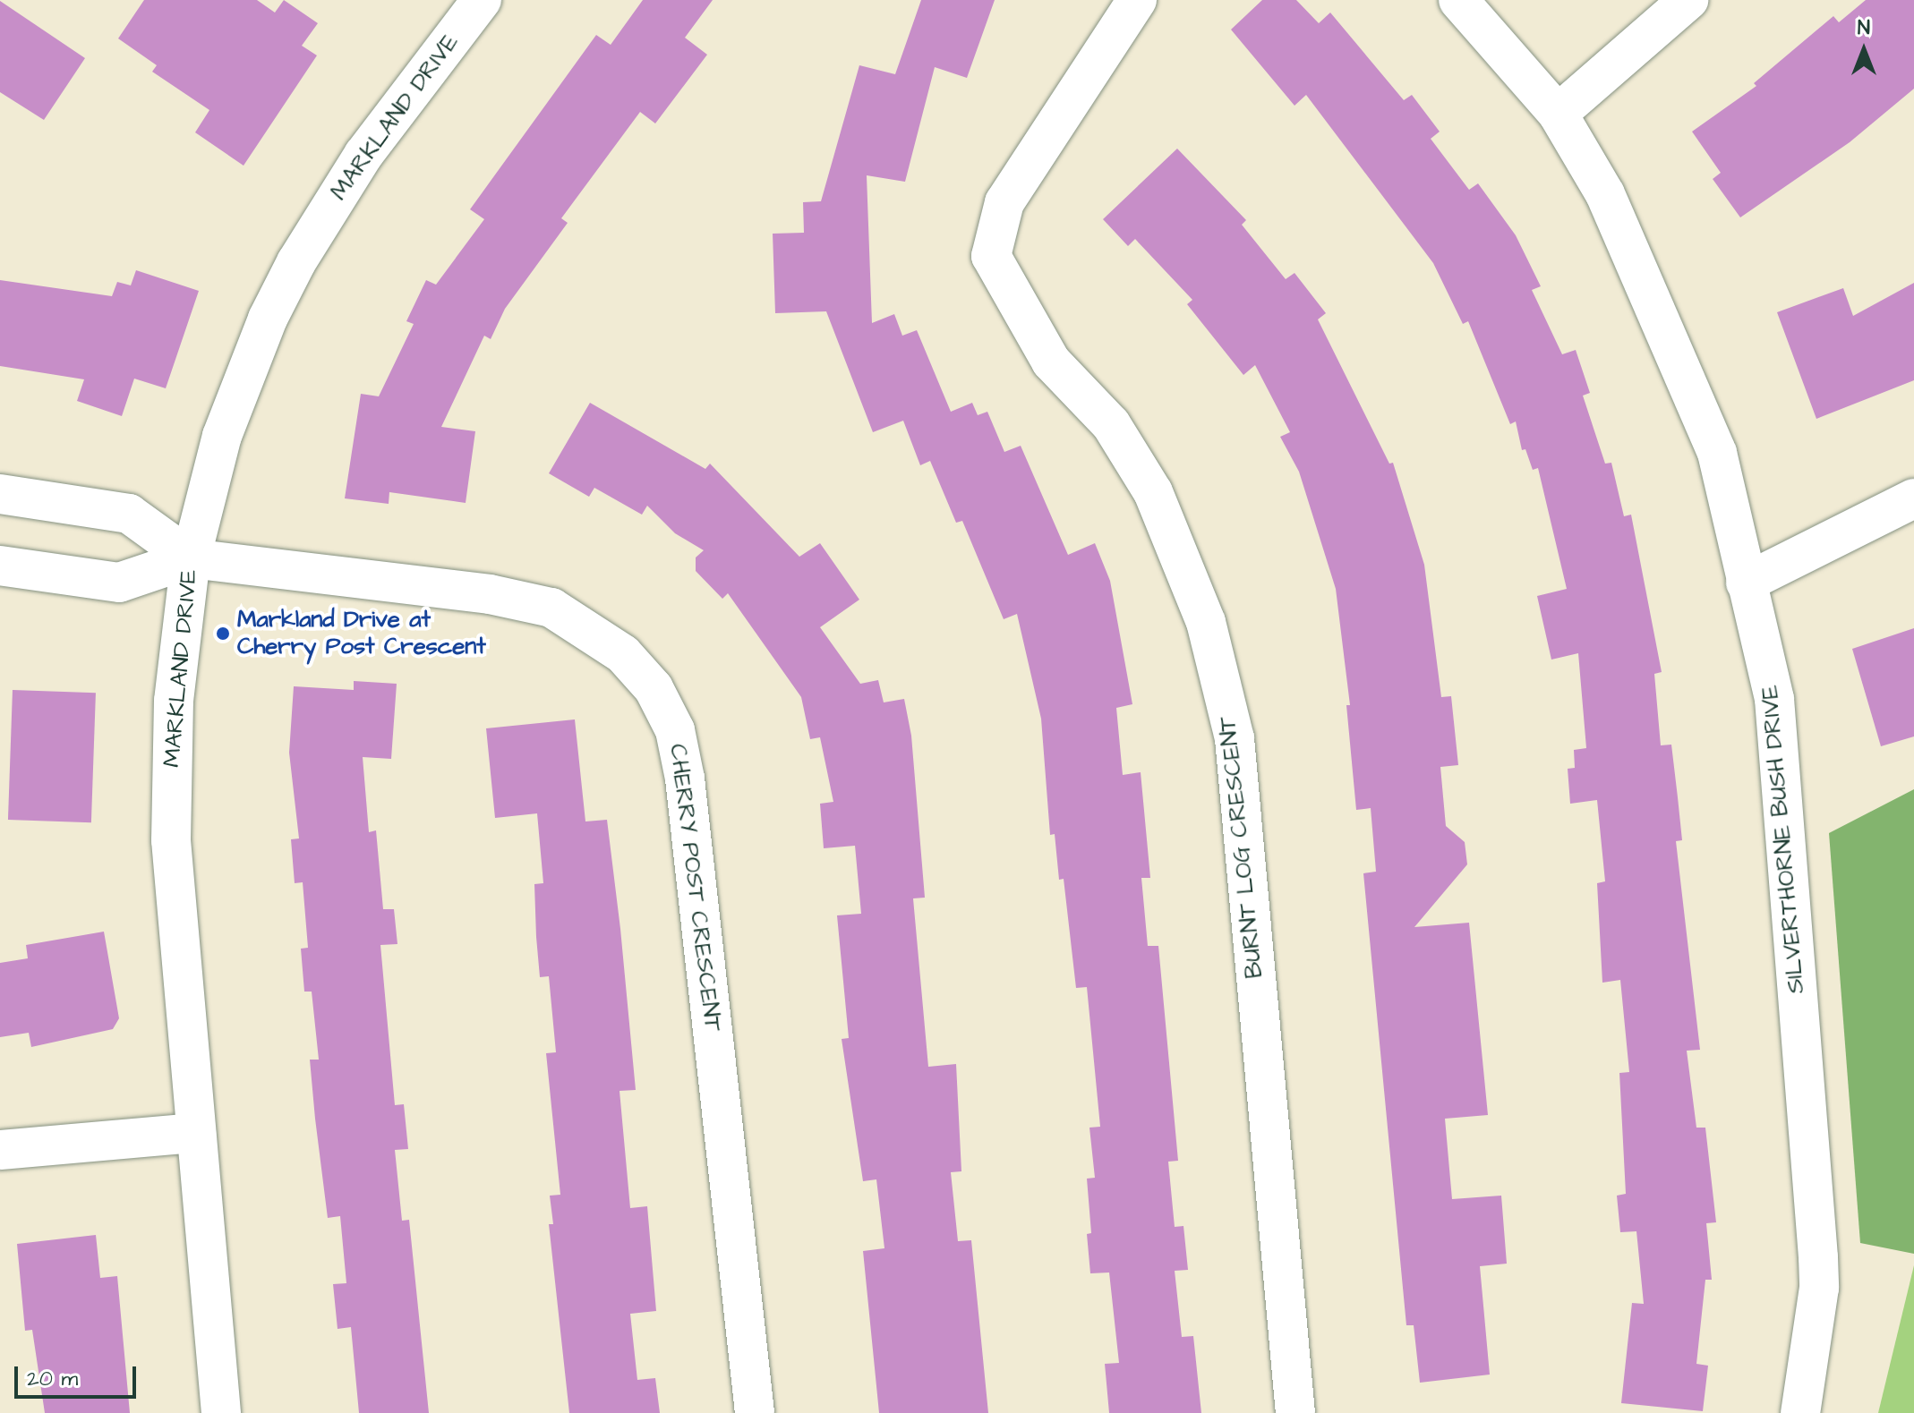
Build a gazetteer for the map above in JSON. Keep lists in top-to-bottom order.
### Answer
{
  "streets": {
    "street": [
      "MARKLAND DRIVE",
      "SILVERTHORNE BUSH DRIVE",
      "BURNT LOG CRESCENT",
      "CHERRY POST CRESCENT"
    ]
  },
  "crossings": [
    ["MARKLAND DRIVE", "CHERRY POST CRESCENT"]
  ],
  "places": ["Markland Drive at Cherry Post Crescent"],
  "scale_bar": "20 m",
  "north": "top"
}
